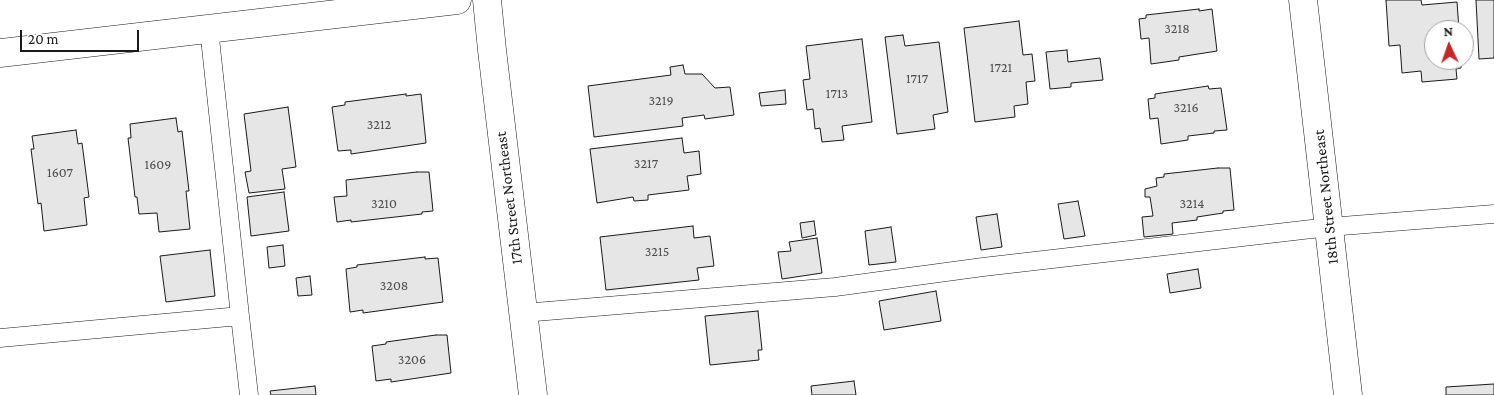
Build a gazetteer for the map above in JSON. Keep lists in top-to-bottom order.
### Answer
{
  "streets": {
    "street": ["18th Street Northeast", "17th Street Northeast"]
  },
  "house_numbers": [
    "3218",
    "1721",
    "1717",
    "1713",
    "3219",
    "3216",
    "3212",
    "3217",
    "1609",
    "1607",
    "3210",
    "3214",
    "3215",
    "3208",
    "3206"
  ],
  "scale_bar": "20 m",
  "north": "top"
}
